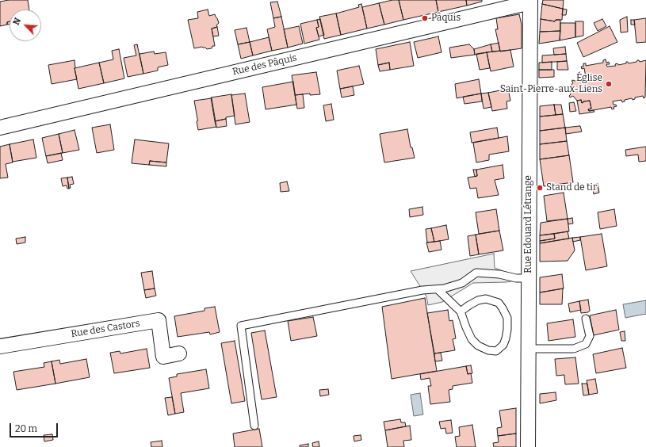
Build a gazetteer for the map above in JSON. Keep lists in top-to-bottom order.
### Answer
{
  "streets": {
    "street": ["Rue des Pâquis", "Rue Edouard Létrange", "Rue des Castors"]
  },
  "crossings": [
    ["Rue des Pâquis", "Rue Edouard Létrange"]
  ],
  "places": ["Pâquis", "Église Saint-Pierre-aux-Liens", "Stand de tir"],
  "scale_bar": "20 m",
  "north": "top left"
}
